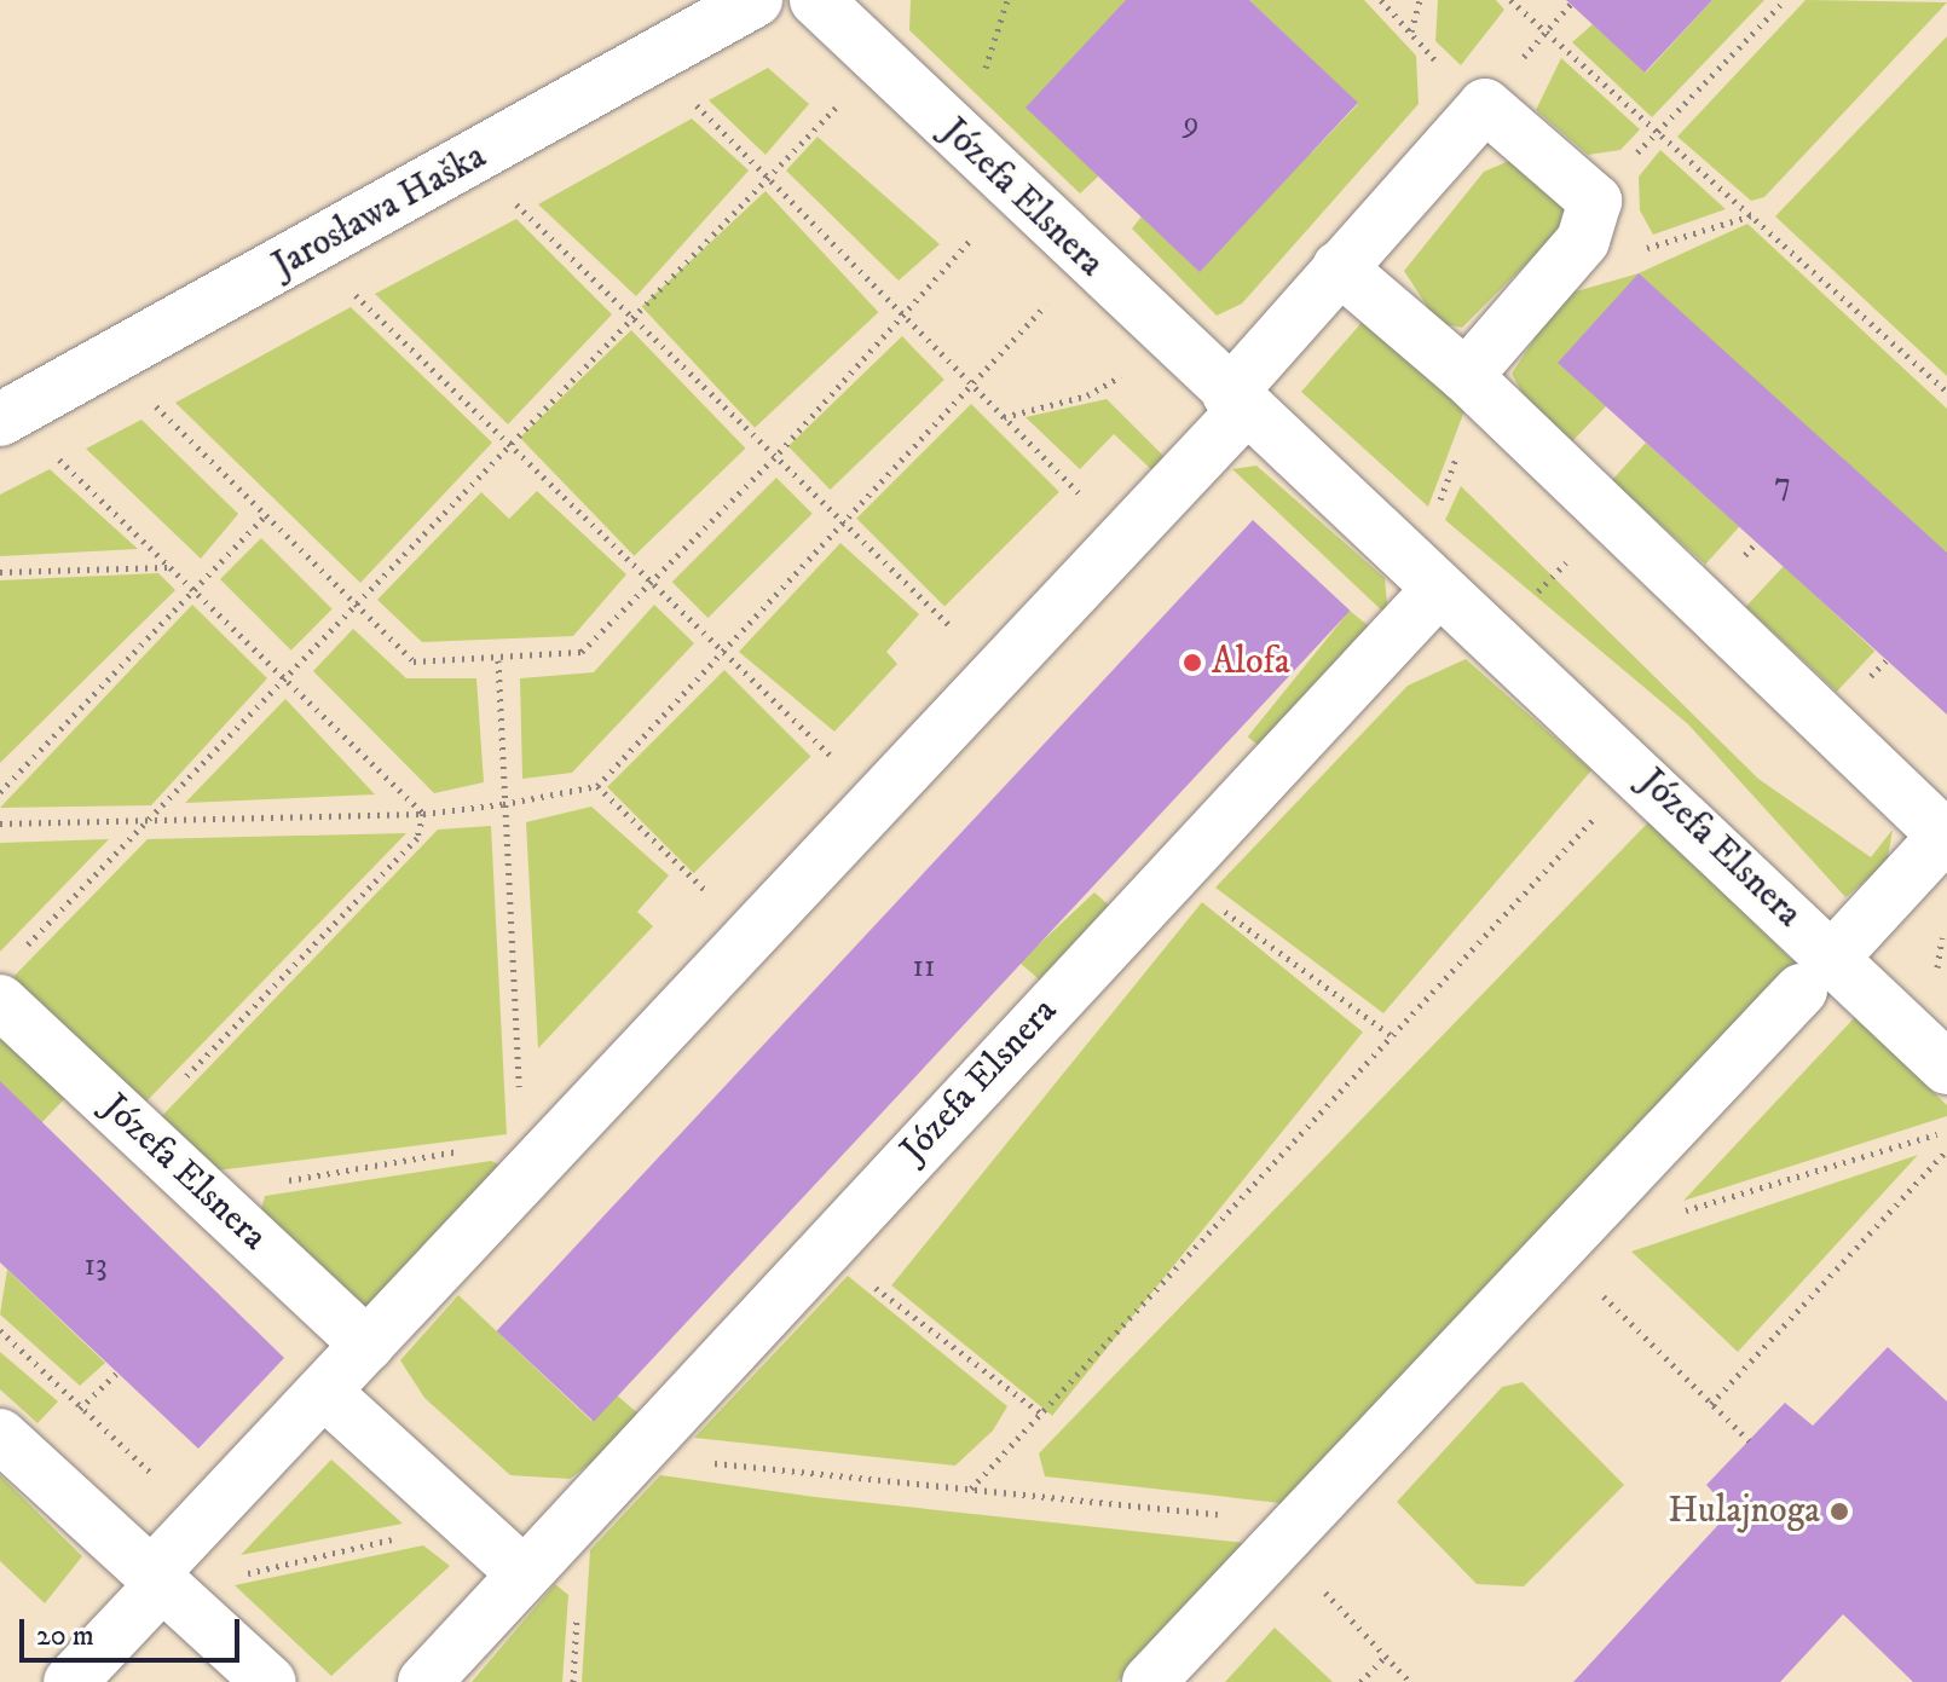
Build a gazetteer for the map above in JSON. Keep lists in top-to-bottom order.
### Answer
{
  "streets": {
    "street": ["Józefa Elsnera", "Jarosława Haška"]
  },
  "places": ["Alofa", "Hulajnoga"],
  "house_numbers": [
    "9",
    "7",
    "11",
    "13"
  ],
  "scale_bar": "20 m"
}
